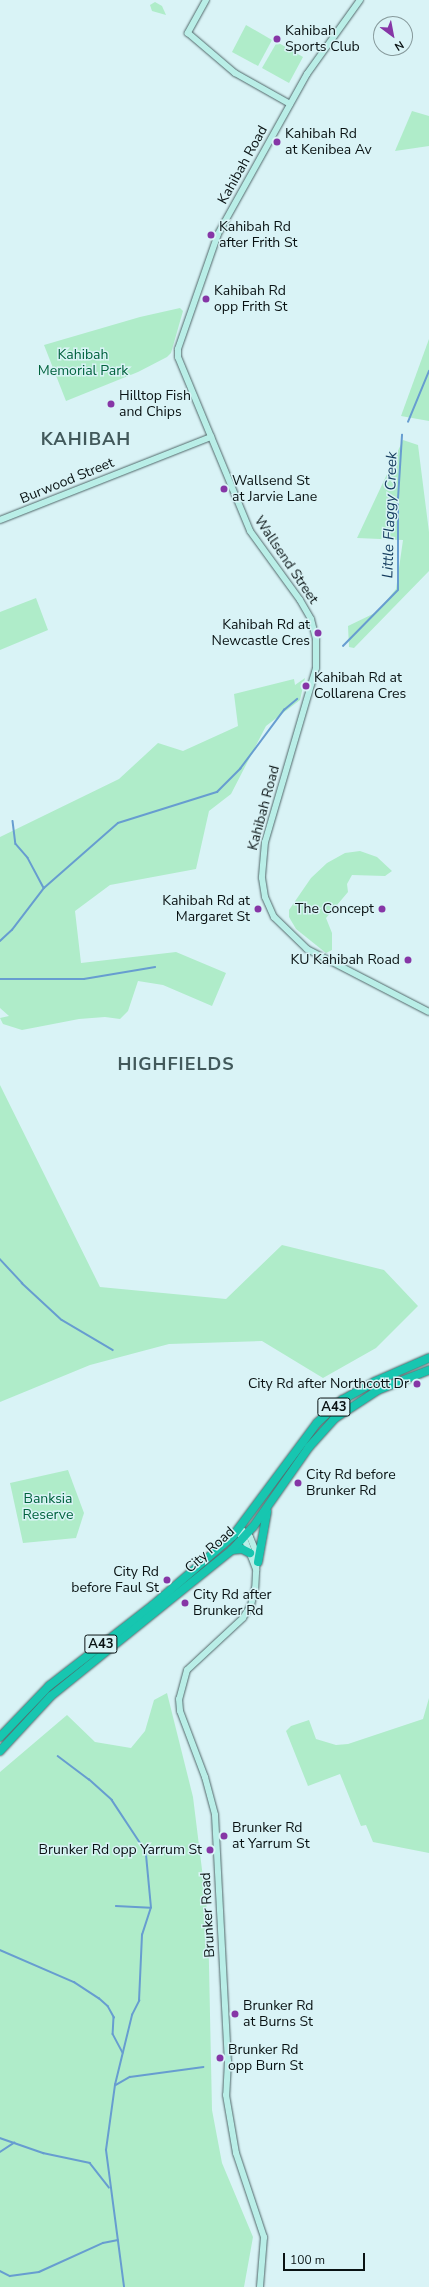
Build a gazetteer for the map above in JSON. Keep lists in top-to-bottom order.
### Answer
{
  "streets": {
    "highway": ["A43", "City Road"],
    "main road": [
      "Kahibah Road",
      "Burwood Street",
      "Wallsend Street",
      "Brunker Road"
    ]
  },
  "crossings": [
    ["Kahibah Road", "Wallsend Street"],
    ["Burwood Street", "Wallsend Street"],
    ["City Road", "Brunker Road"]
  ],
  "districts": ["KAHIBAH", "HIGHFIELDS"],
  "water": ["Little Flaggy Creek"],
  "parks": ["Kahibah Memorial Park", "Banksia Reserve"],
  "places": [
    "Kahibah Sports Club",
    "Kahibah Rd at Kenibea Av",
    "Kahibah Rd after Frith St",
    "Kahibah Rd opp Frith St",
    "Hilltop Fish and Chips",
    "Wallsend St at Jarvie Lane",
    "Kahibah Rd at Newcastle Cres",
    "Kahibah Rd at Collarena Cres",
    "Kahibah Rd at Margaret St",
    "The Concept",
    "KU Kahibah Road",
    "City Rd after Northcott Dr",
    "City Rd before Brunker Rd",
    "City Rd before Faul St",
    "City Rd after Brunker Rd",
    "Brunker Rd at Yarrum St",
    "Brunker Rd opp Yarrum St",
    "Brunker Rd at Burns St",
    "Brunker Rd opp Burn St"
  ],
  "scale_bar": "100 m",
  "north": "bottom right"
}
